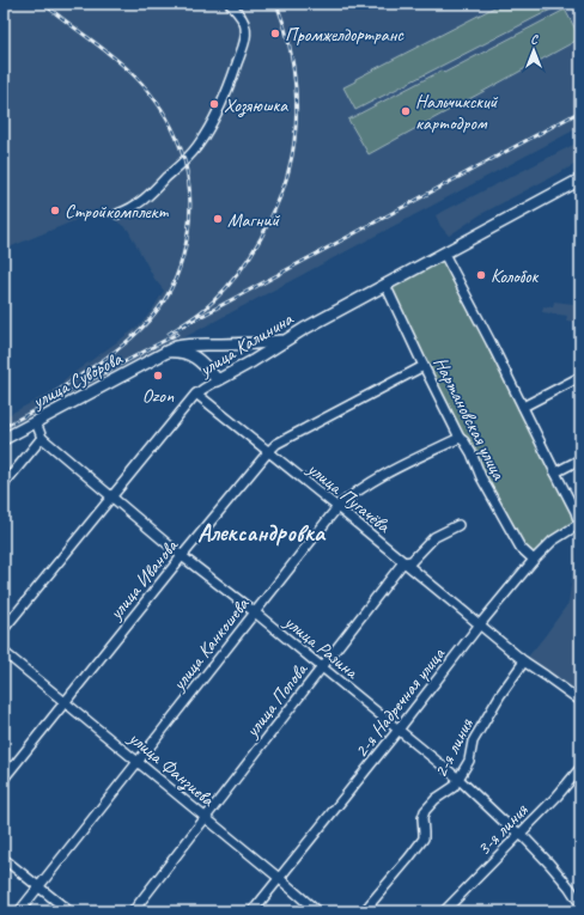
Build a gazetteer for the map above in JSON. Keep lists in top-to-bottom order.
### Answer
{
  "streets": {
    "main road": ["улица Калинина", "улица Суворова"],
    "street": [
      "Нартановская улица",
      "улица Пугачёва",
      "улица Иванова",
      "улица Канкошева",
      "улица Разина",
      "улица Попова",
      "2-я Надречная улица",
      "2-я линия",
      "улица Фанзиева",
      "3-я линия"
    ]
  },
  "crossings": [
    ["улица Калинина", "улица Суворова"],
    ["улица Калинина", "Нартановская улица"],
    ["улица Калинина", "улица Пугачёва"],
    ["улица Калинина", "улица Разина"],
    ["улица Суворова", "улица Разина"],
    ["Нартановская улица", "улица Иванова"],
    ["Нартановская улица", "улица Канкошева"],
    ["Нартановская улица", "2-я Надречная улица"],
    ["улица Пугачёва", "улица Иванова"],
    ["улица Пугачёва", "улица Канкошева"],
    ["улица Пугачёва", "улица Попова"],
    ["улица Пугачёва", "2-я Надречная улица"],
    ["улица Иванова", "улица Разина"],
    ["улица Иванова", "улица Фанзиева"],
    ["улица Канкошева", "улица Разина"],
    ["улица Канкошева", "улица Фанзиева"],
    ["улица Разина", "улица Попова"],
    ["улица Разина", "2-я Надречная улица"],
    ["улица Разина", "2-я линия"],
    ["улица Разина", "3-я линия"],
    ["улица Попова", "улица Фанзиева"],
    ["2-я Надречная улица", "улица Фанзиева"]
  ],
  "districts": ["Александровка"],
  "places": [
    "Промжелдортранс",
    "Хозяюшка",
    "Нальчикский картодром",
    "Стройкомплект",
    "Магний",
    "Колобок",
    "Ozon"
  ],
  "north": "top"
}
